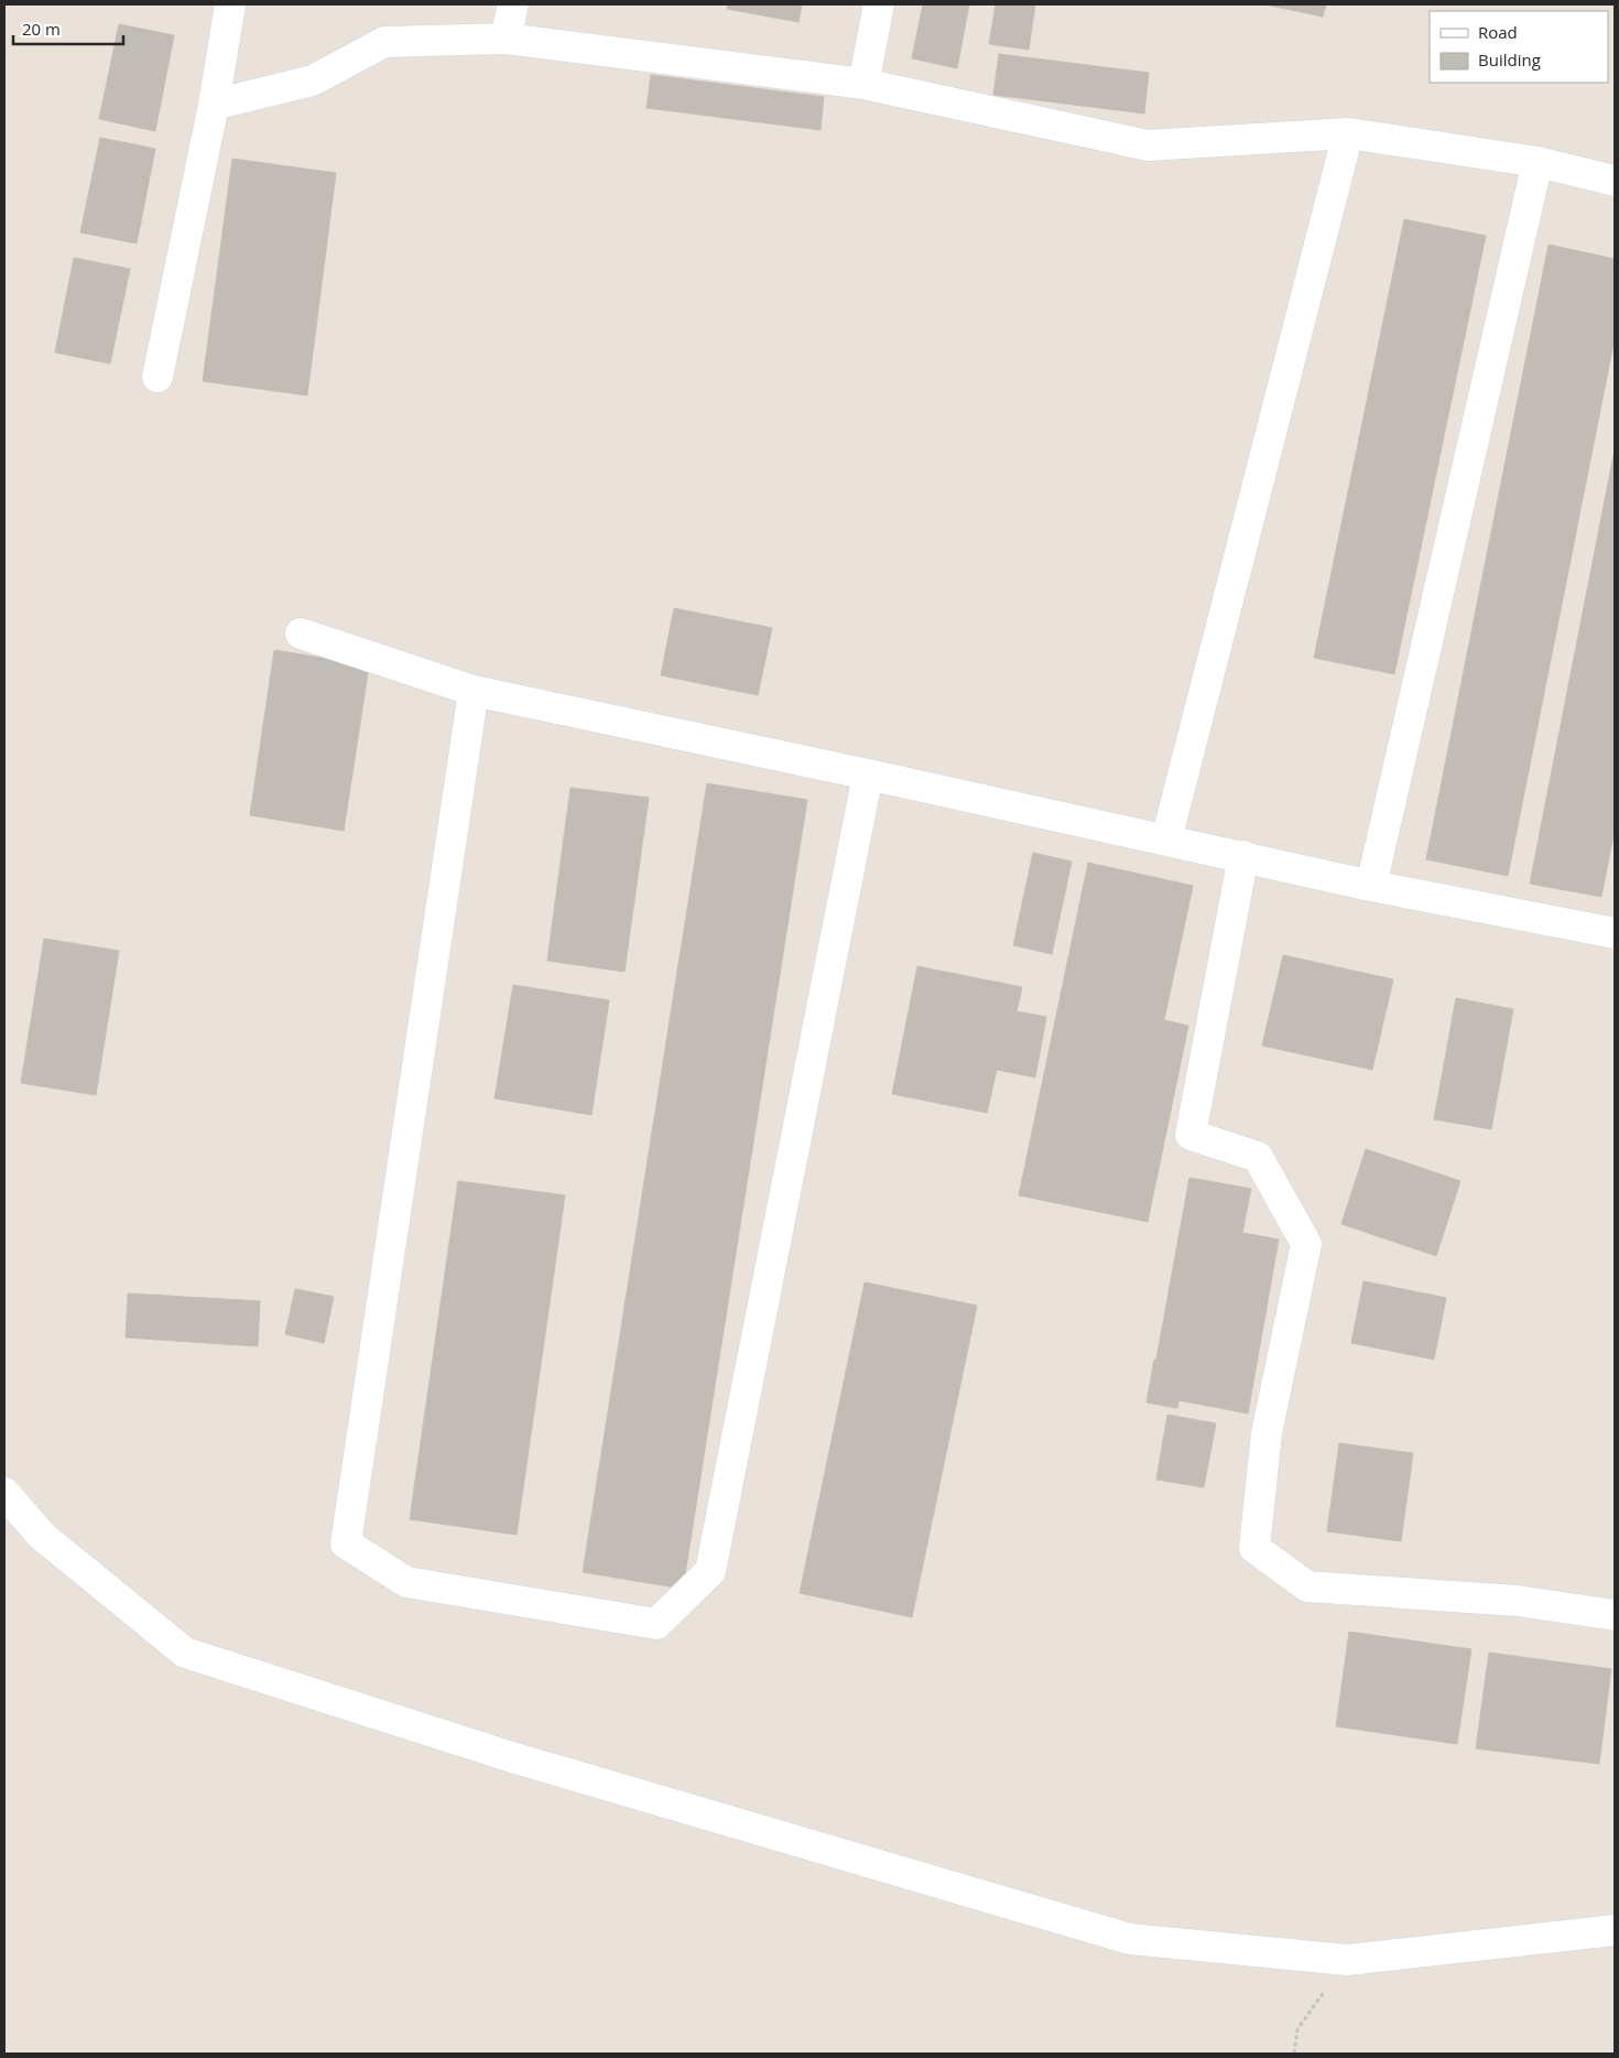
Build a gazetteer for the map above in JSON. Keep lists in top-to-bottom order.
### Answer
{
  "legend": ["Road", "Building"],
  "scale_bar": "20 m"
}
